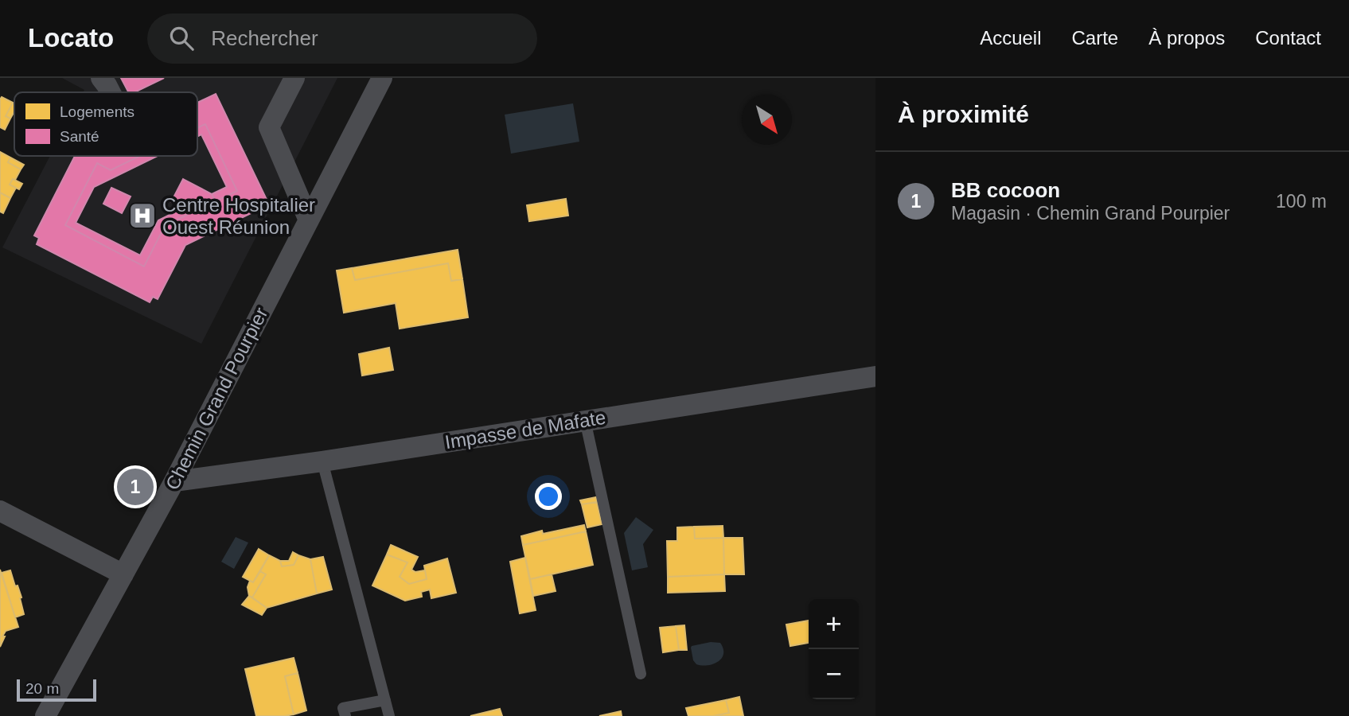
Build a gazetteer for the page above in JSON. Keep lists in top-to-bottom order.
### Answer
{
  "streets": {
    "street": ["Chemin Grand Pourpier", "Impasse de Mafate"]
  },
  "crossings": [
    ["Chemin Grand Pourpier", "Impasse de Mafate"]
  ],
  "places": {
    "hospital": ["Centre Hospitalier Ouest Réunion"]
  },
  "legend": ["Logements", "Santé"],
  "scale_bar": "20 m",
  "north": "bottom right",
  "page": {
    "header": "Locato",
    "search": "Rechercher",
    "nav": [
      "Accueil",
      "Carte",
      "À propos",
      "Contact"
    ],
    "heading": "À proximité",
    "list": [
      {
        "mark": "1",
        "name": "BB cocoon",
        "note": "Magasin · Chemin Grand Pourpier",
        "value": "100 m"
      }
    ],
    "pins": "1",
    "map_buttons": ["+", "−"],
    "scale": "20 m"
  }
}
